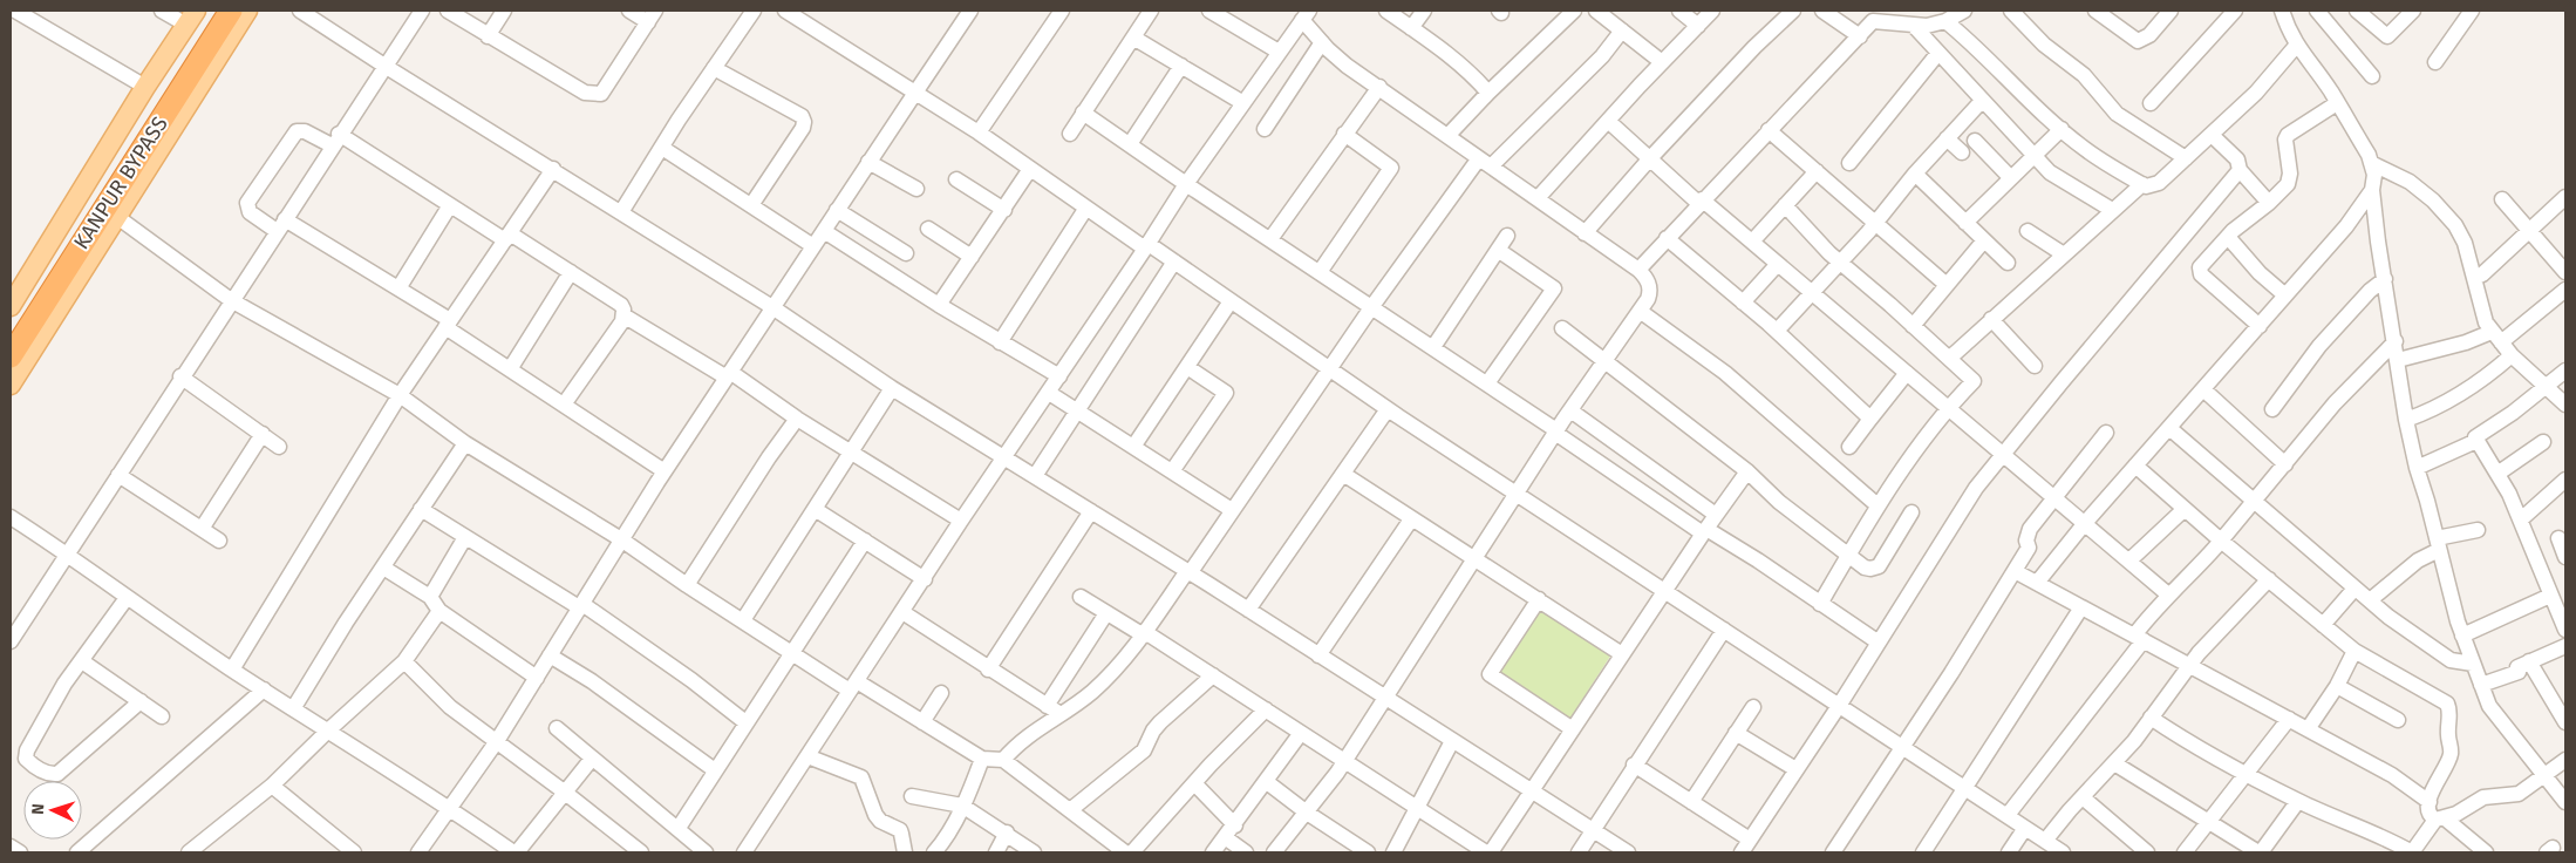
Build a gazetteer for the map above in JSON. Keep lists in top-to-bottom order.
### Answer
{
  "streets": {
    "highway": ["KANPUR BYPASS"]
  },
  "north": "left"
}
